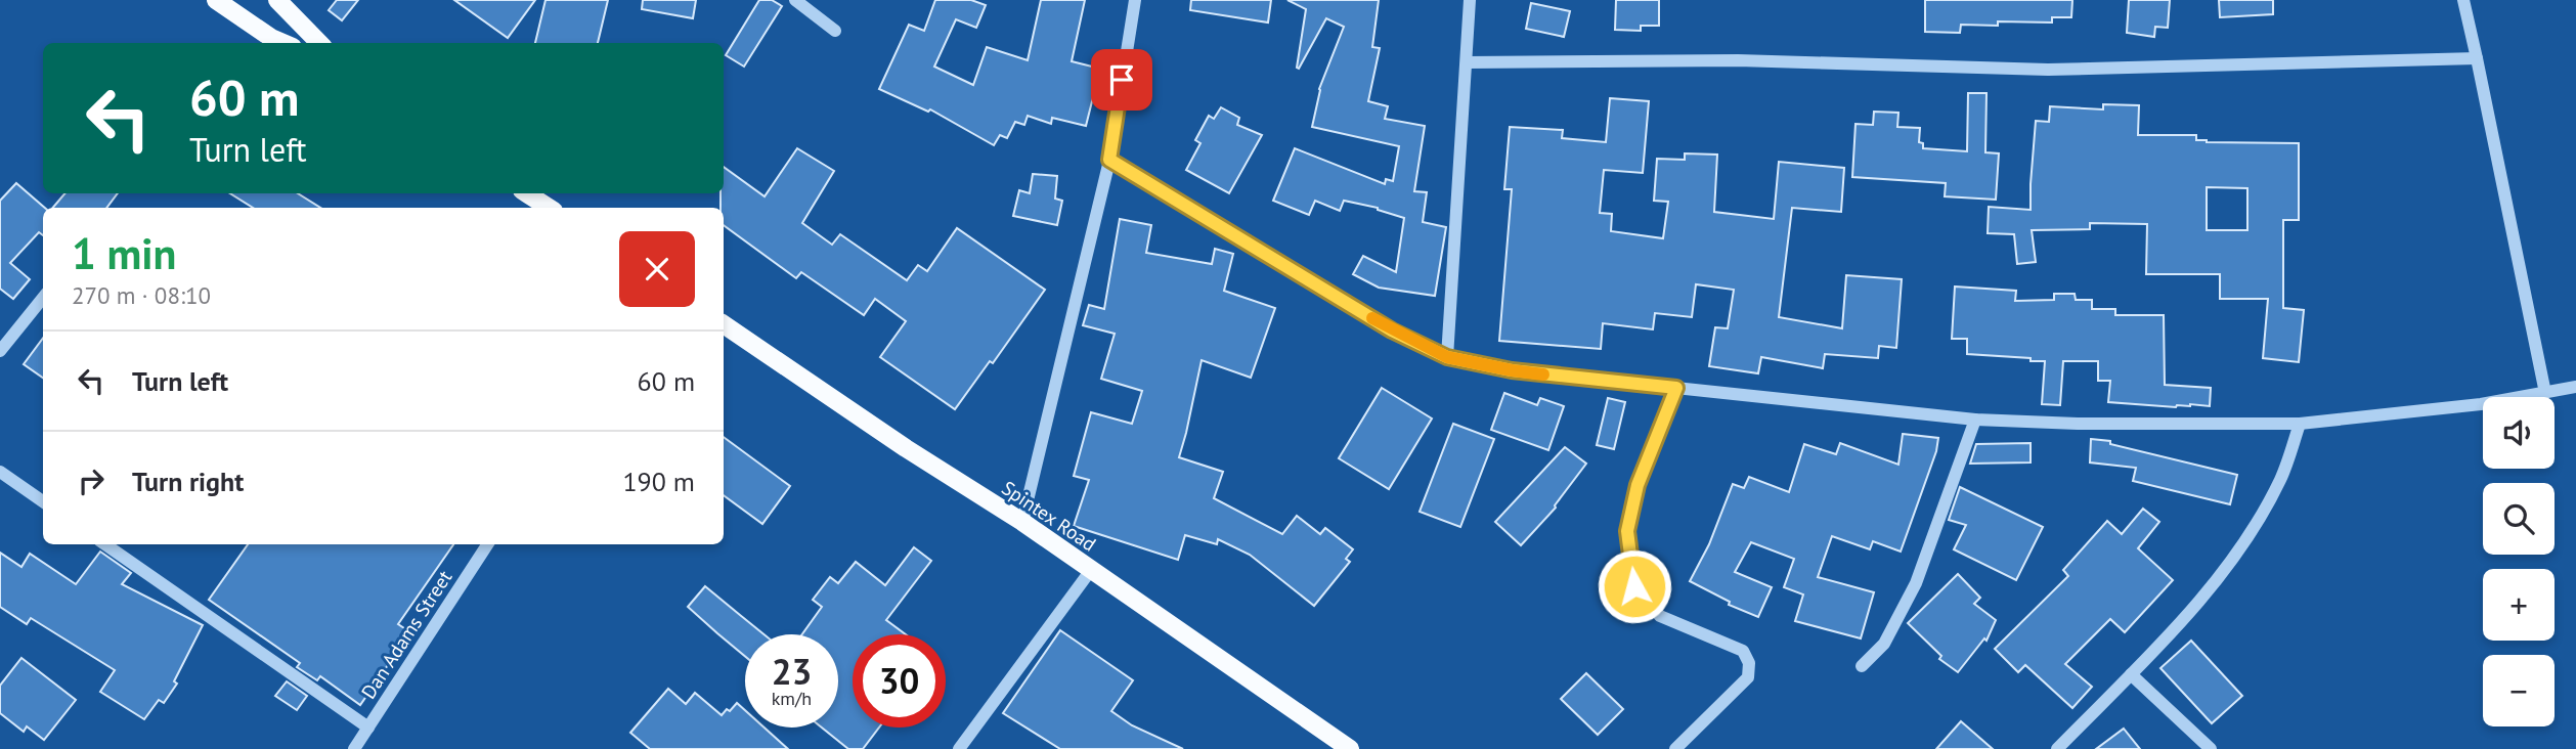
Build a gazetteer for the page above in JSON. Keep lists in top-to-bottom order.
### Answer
{
  "streets": {
    "main road": ["Spintex Road"],
    "street": ["Dan Adams Street"]
  },
  "page": {
    "turn": ["60 m", "Turn left"],
    "heading": ["1 min", "270 m · 08:10"],
    "list": [
      {
        "name": "Turn left",
        "value": "60 m"
      },
      {
        "name": "Turn right",
        "value": "190 m"
      }
    ],
    "map_buttons": ["+", "−"],
    "speed": "23 km/h",
    "limit": "30"
  }
}
